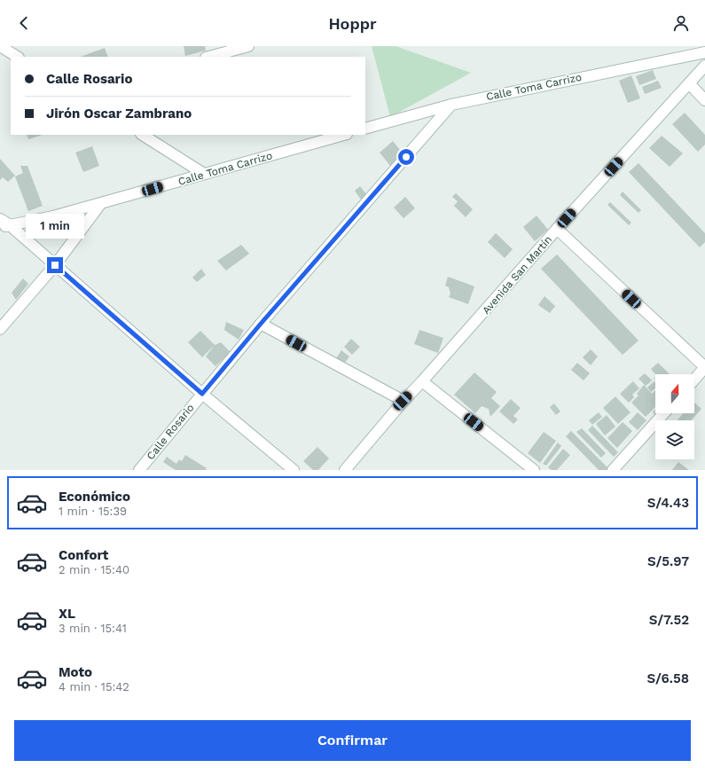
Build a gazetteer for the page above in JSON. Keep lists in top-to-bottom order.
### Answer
{
  "streets": {
    "street": ["Calle Toma Carrizo", "Avenida San Martín", "Calle Rosario"]
  },
  "crossings": [
    ["Calle Toma Carrizo", "Calle Rosario"]
  ],
  "north": "top",
  "page": {
    "header": "Hoppr",
    "banner": ["Calle Rosario", "Jirón Oscar Zambrano"],
    "bubble": "1 min",
    "list": [
      {
        "name": "Económico",
        "note": "1 min · 15:39",
        "value": "S/4.43"
      },
      {
        "name": "Confort",
        "note": "2 min · 15:40",
        "value": "S/5.97"
      },
      {
        "name": "XL",
        "note": "3 min · 15:41",
        "value": "S/7.52"
      },
      {
        "name": "Moto",
        "note": "4 min · 15:42",
        "value": "S/6.58"
      }
    ],
    "buttons": "Confirmar"
  }
}
